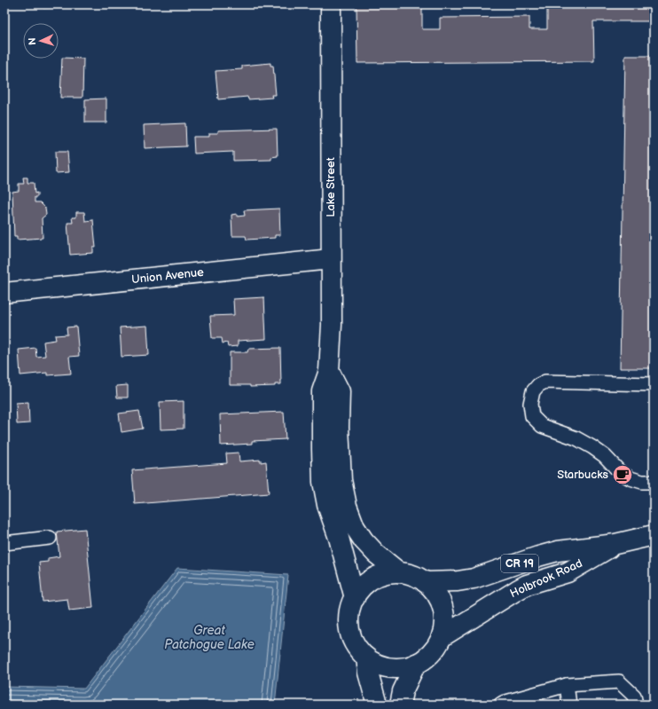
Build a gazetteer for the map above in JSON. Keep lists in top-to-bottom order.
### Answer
{
  "streets": {
    "street": [
      "Lake Street",
      "Union Avenue",
      "CR 19",
      "Holbrook Road"
    ]
  },
  "crossings": [
    ["Lake Street", "Union Avenue"]
  ],
  "water": ["Great Patchogue Lake"],
  "places": {
    "cafe": ["Starbucks"]
  },
  "north": "left"
}
